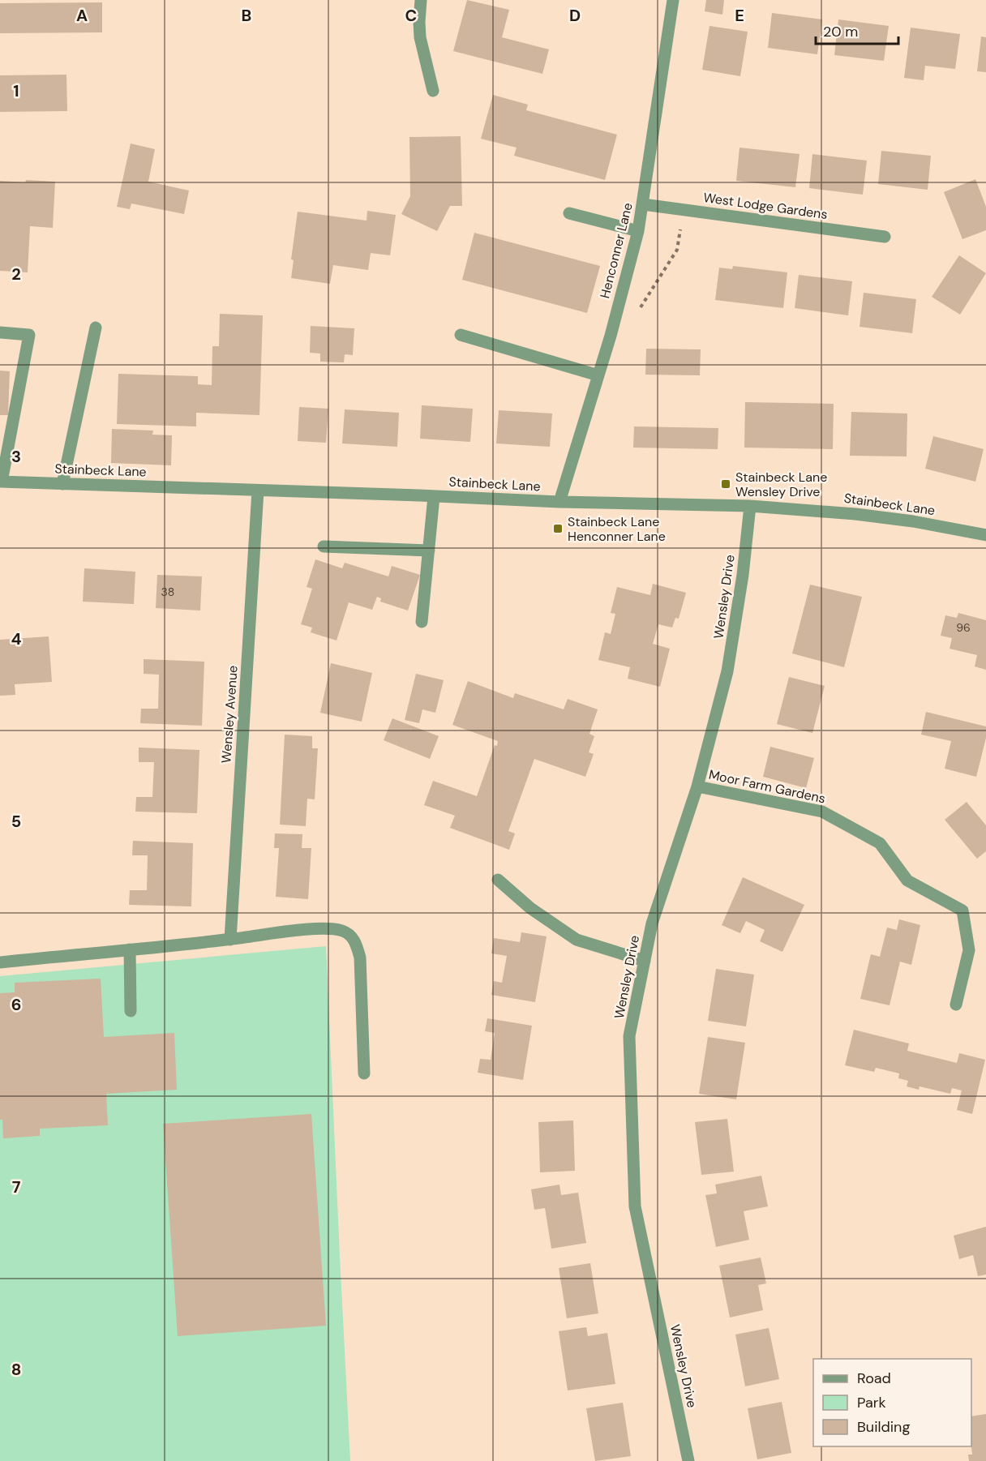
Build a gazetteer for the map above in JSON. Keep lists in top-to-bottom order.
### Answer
{
  "streets": {
    "street": [
      "West Lodge Gardens",
      "Henconner Lane",
      "Stainbeck Lane",
      "Wensley Drive",
      "Wensley Avenue",
      "Moor Farm Gardens"
    ]
  },
  "crossings": [
    ["West Lodge Gardens", "Henconner Lane"],
    ["Henconner Lane", "Stainbeck Lane"],
    ["Stainbeck Lane", "Wensley Drive"],
    ["Stainbeck Lane", "Wensley Avenue"],
    ["Wensley Drive", "Moor Farm Gardens"]
  ],
  "places": {
    "transit": ["Stainbeck Lane Wensley Drive", "Stainbeck Lane Henconner Lane"]
  },
  "house_numbers": ["38", "96"],
  "legend": ["Road", "Park", "Building"],
  "scale_bar": "20 m",
  "grid": {
    "columns": [
      "A",
      "B",
      "C",
      "D",
      "E"
    ],
    "rows": [
      "1",
      "2",
      "3",
      "4",
      "5",
      "6",
      "7",
      "8"
    ]
  }
}
